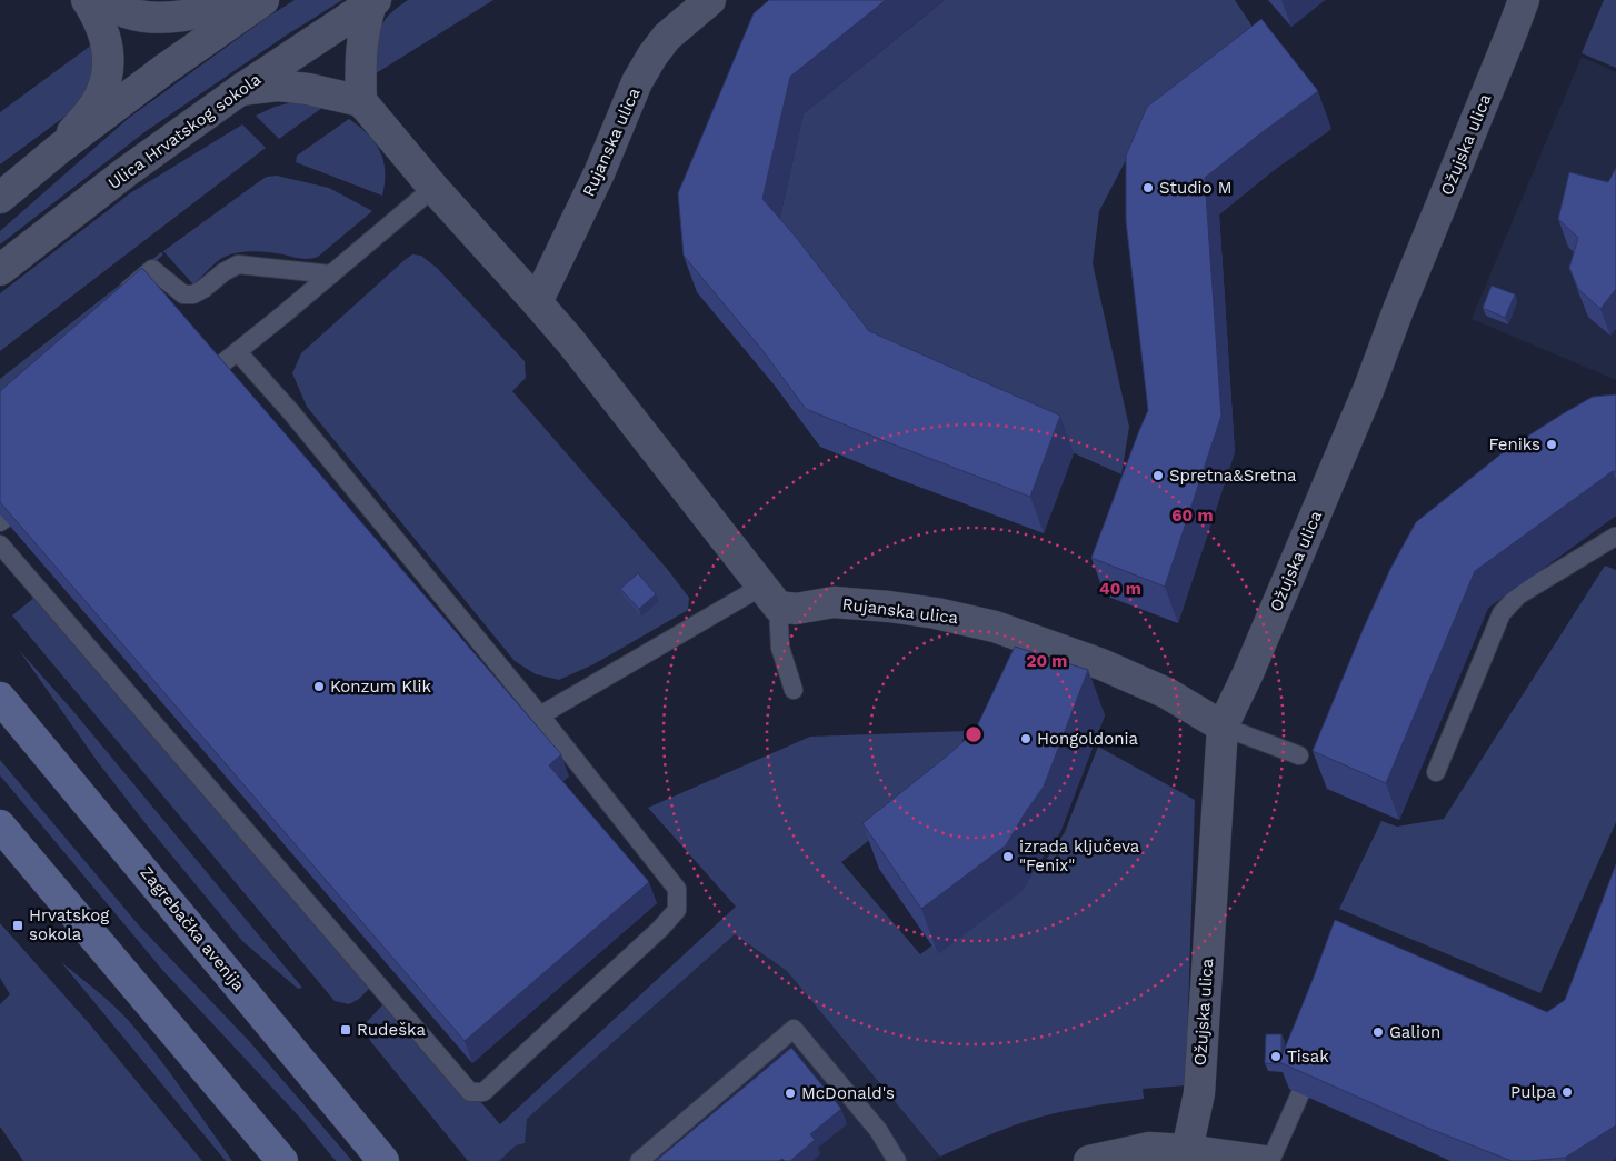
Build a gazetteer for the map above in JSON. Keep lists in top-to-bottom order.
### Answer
{
  "streets": {
    "main road": ["Zagrebačka avenija"],
    "street": ["Ulica Hrvatskog sokola", "Rujanska ulica", "Ožujska ulica"]
  },
  "crossings": [
    ["Rujanska ulica", "Ožujska ulica"]
  ],
  "places": {
    "other": [
      "Studio M",
      "Feniks",
      "Spretna&Sretna",
      "Konzum Klik",
      "Hongoldonia",
      "izrada ključeva \"Fenix\"",
      "Galion",
      "Tisak",
      "Pulpa",
      "McDonald's"
    ],
    "transit": ["Hrvatskog sokola", "Rudeška"]
  },
  "rings": ["60 m", "40 m", "20 m"]
}
